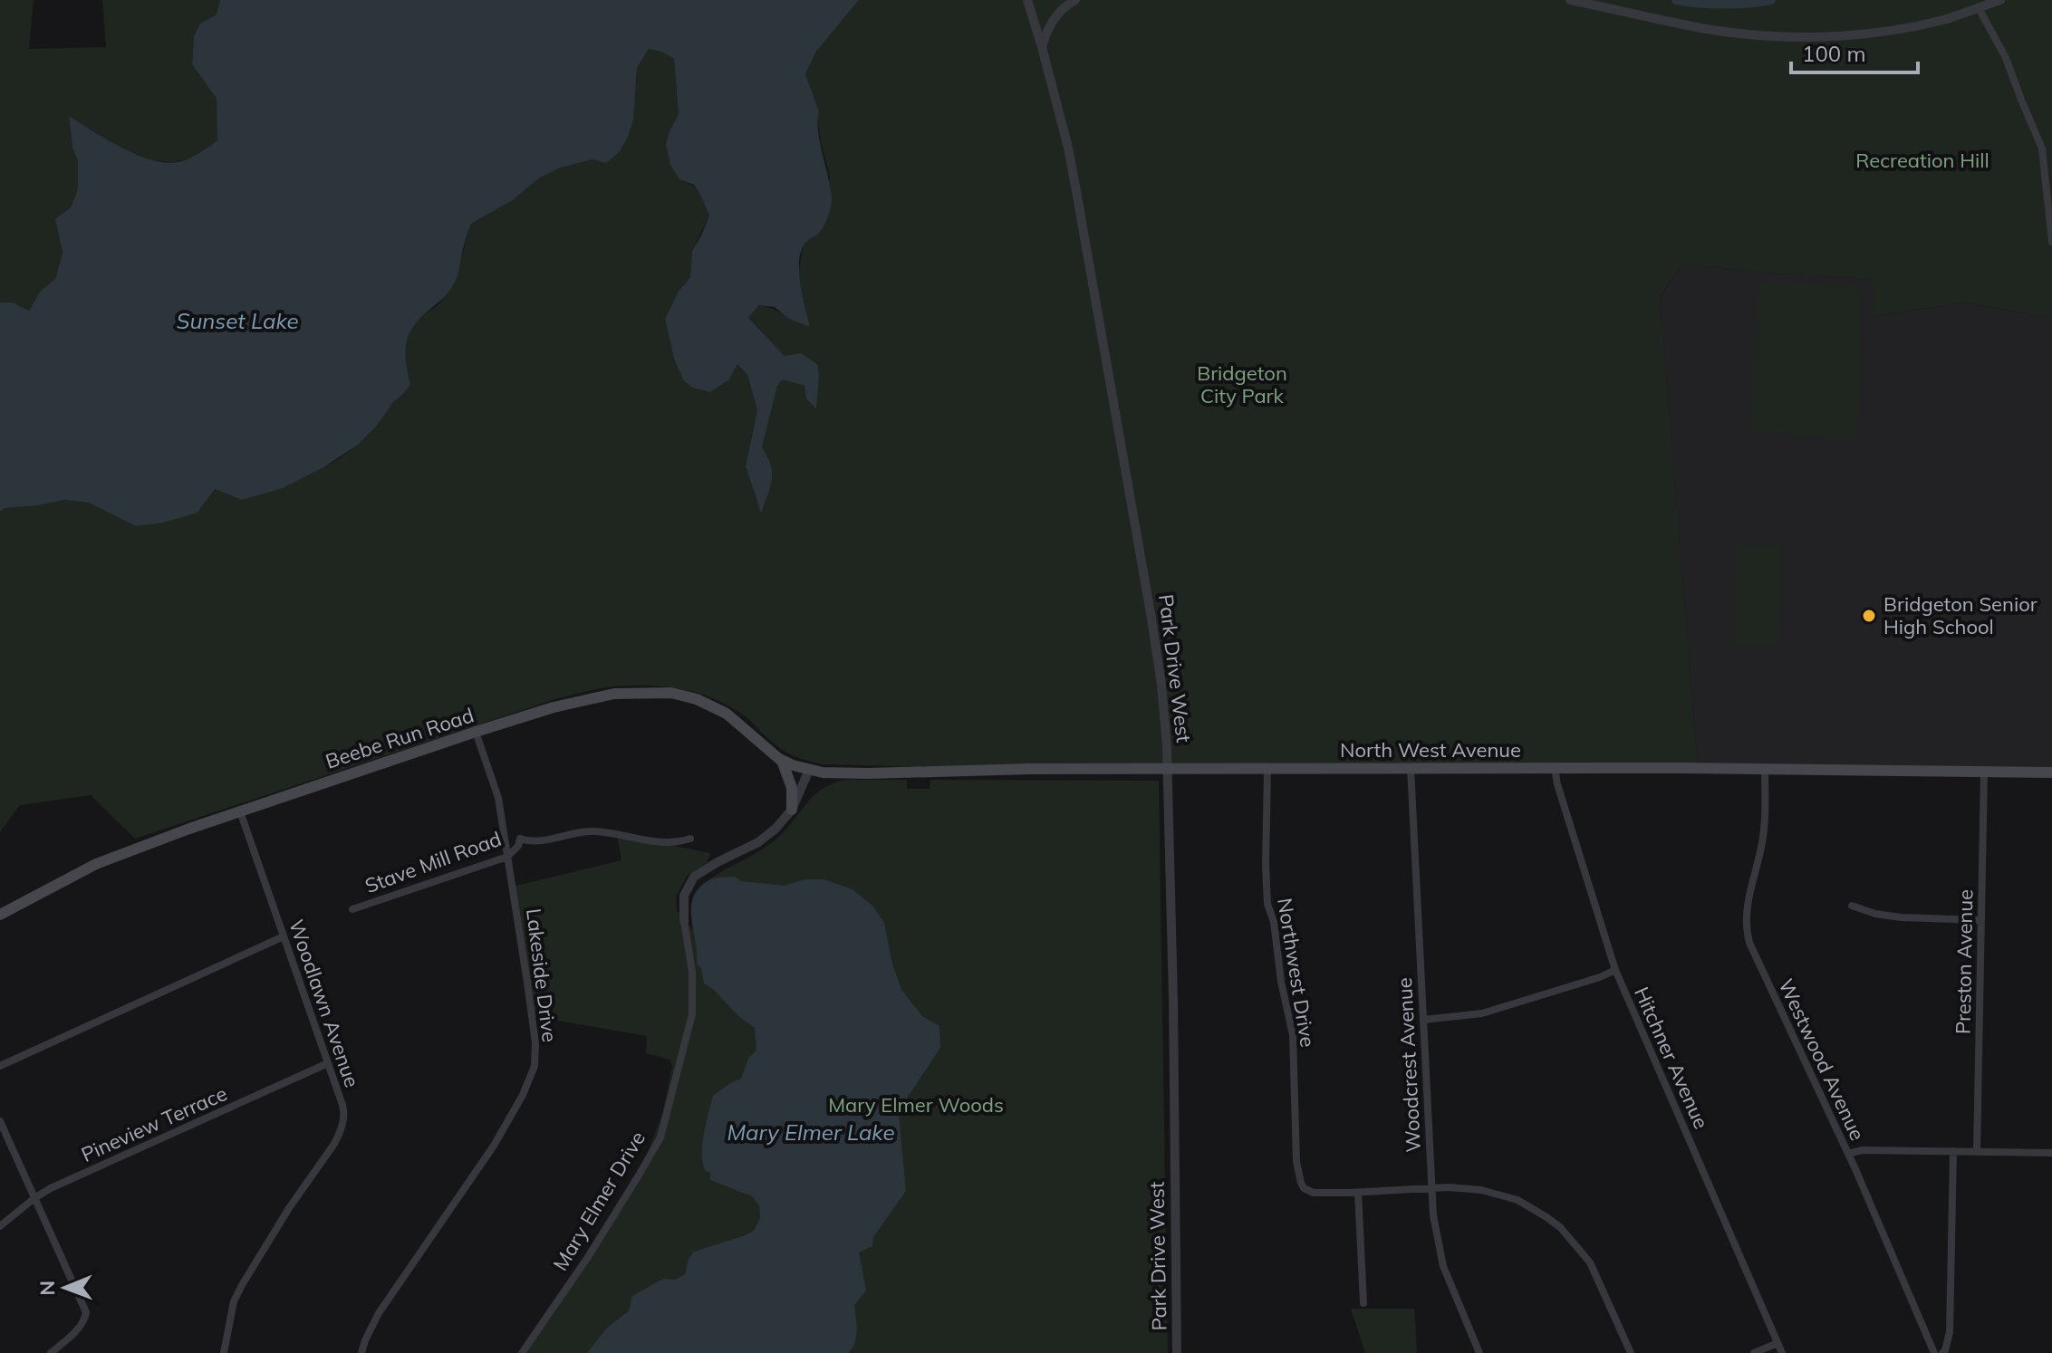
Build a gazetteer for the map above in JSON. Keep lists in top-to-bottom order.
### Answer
{
  "streets": {
    "main road": ["Beebe Run Road", "North West Avenue"],
    "street": [
      "Park Drive West",
      "Stave Mill Road",
      "Preston Avenue",
      "Northwest Drive",
      "Lakeside Drive",
      "Woodlawn Avenue",
      "Hitchner Avenue",
      "Westwood Avenue",
      "Woodcrest Avenue",
      "Pineview Terrace",
      "Mary Elmer Drive"
    ]
  },
  "crossings": [
    ["Park Drive West", "North West Avenue"],
    ["Beebe Run Road", "North West Avenue"],
    ["Beebe Run Road", "Lakeside Drive"],
    ["Beebe Run Road", "Woodlawn Avenue"],
    ["Beebe Run Road", "Mary Elmer Drive"],
    ["North West Avenue", "Preston Avenue"],
    ["North West Avenue", "Northwest Drive"],
    ["North West Avenue", "Hitchner Avenue"],
    ["North West Avenue", "Westwood Avenue"],
    ["North West Avenue", "Woodcrest Avenue"],
    ["North West Avenue", "Mary Elmer Drive"],
    ["Stave Mill Road", "Lakeside Drive"],
    ["Woodlawn Avenue", "Pineview Terrace"]
  ],
  "water": ["Sunset Lake", "Mary Elmer Lake"],
  "parks": ["Recreation Hill", "Bridgeton City Park", "Mary Elmer Woods"],
  "places": ["Bridgeton Senior High School"],
  "scale_bar": "100 m",
  "north": "left"
}
